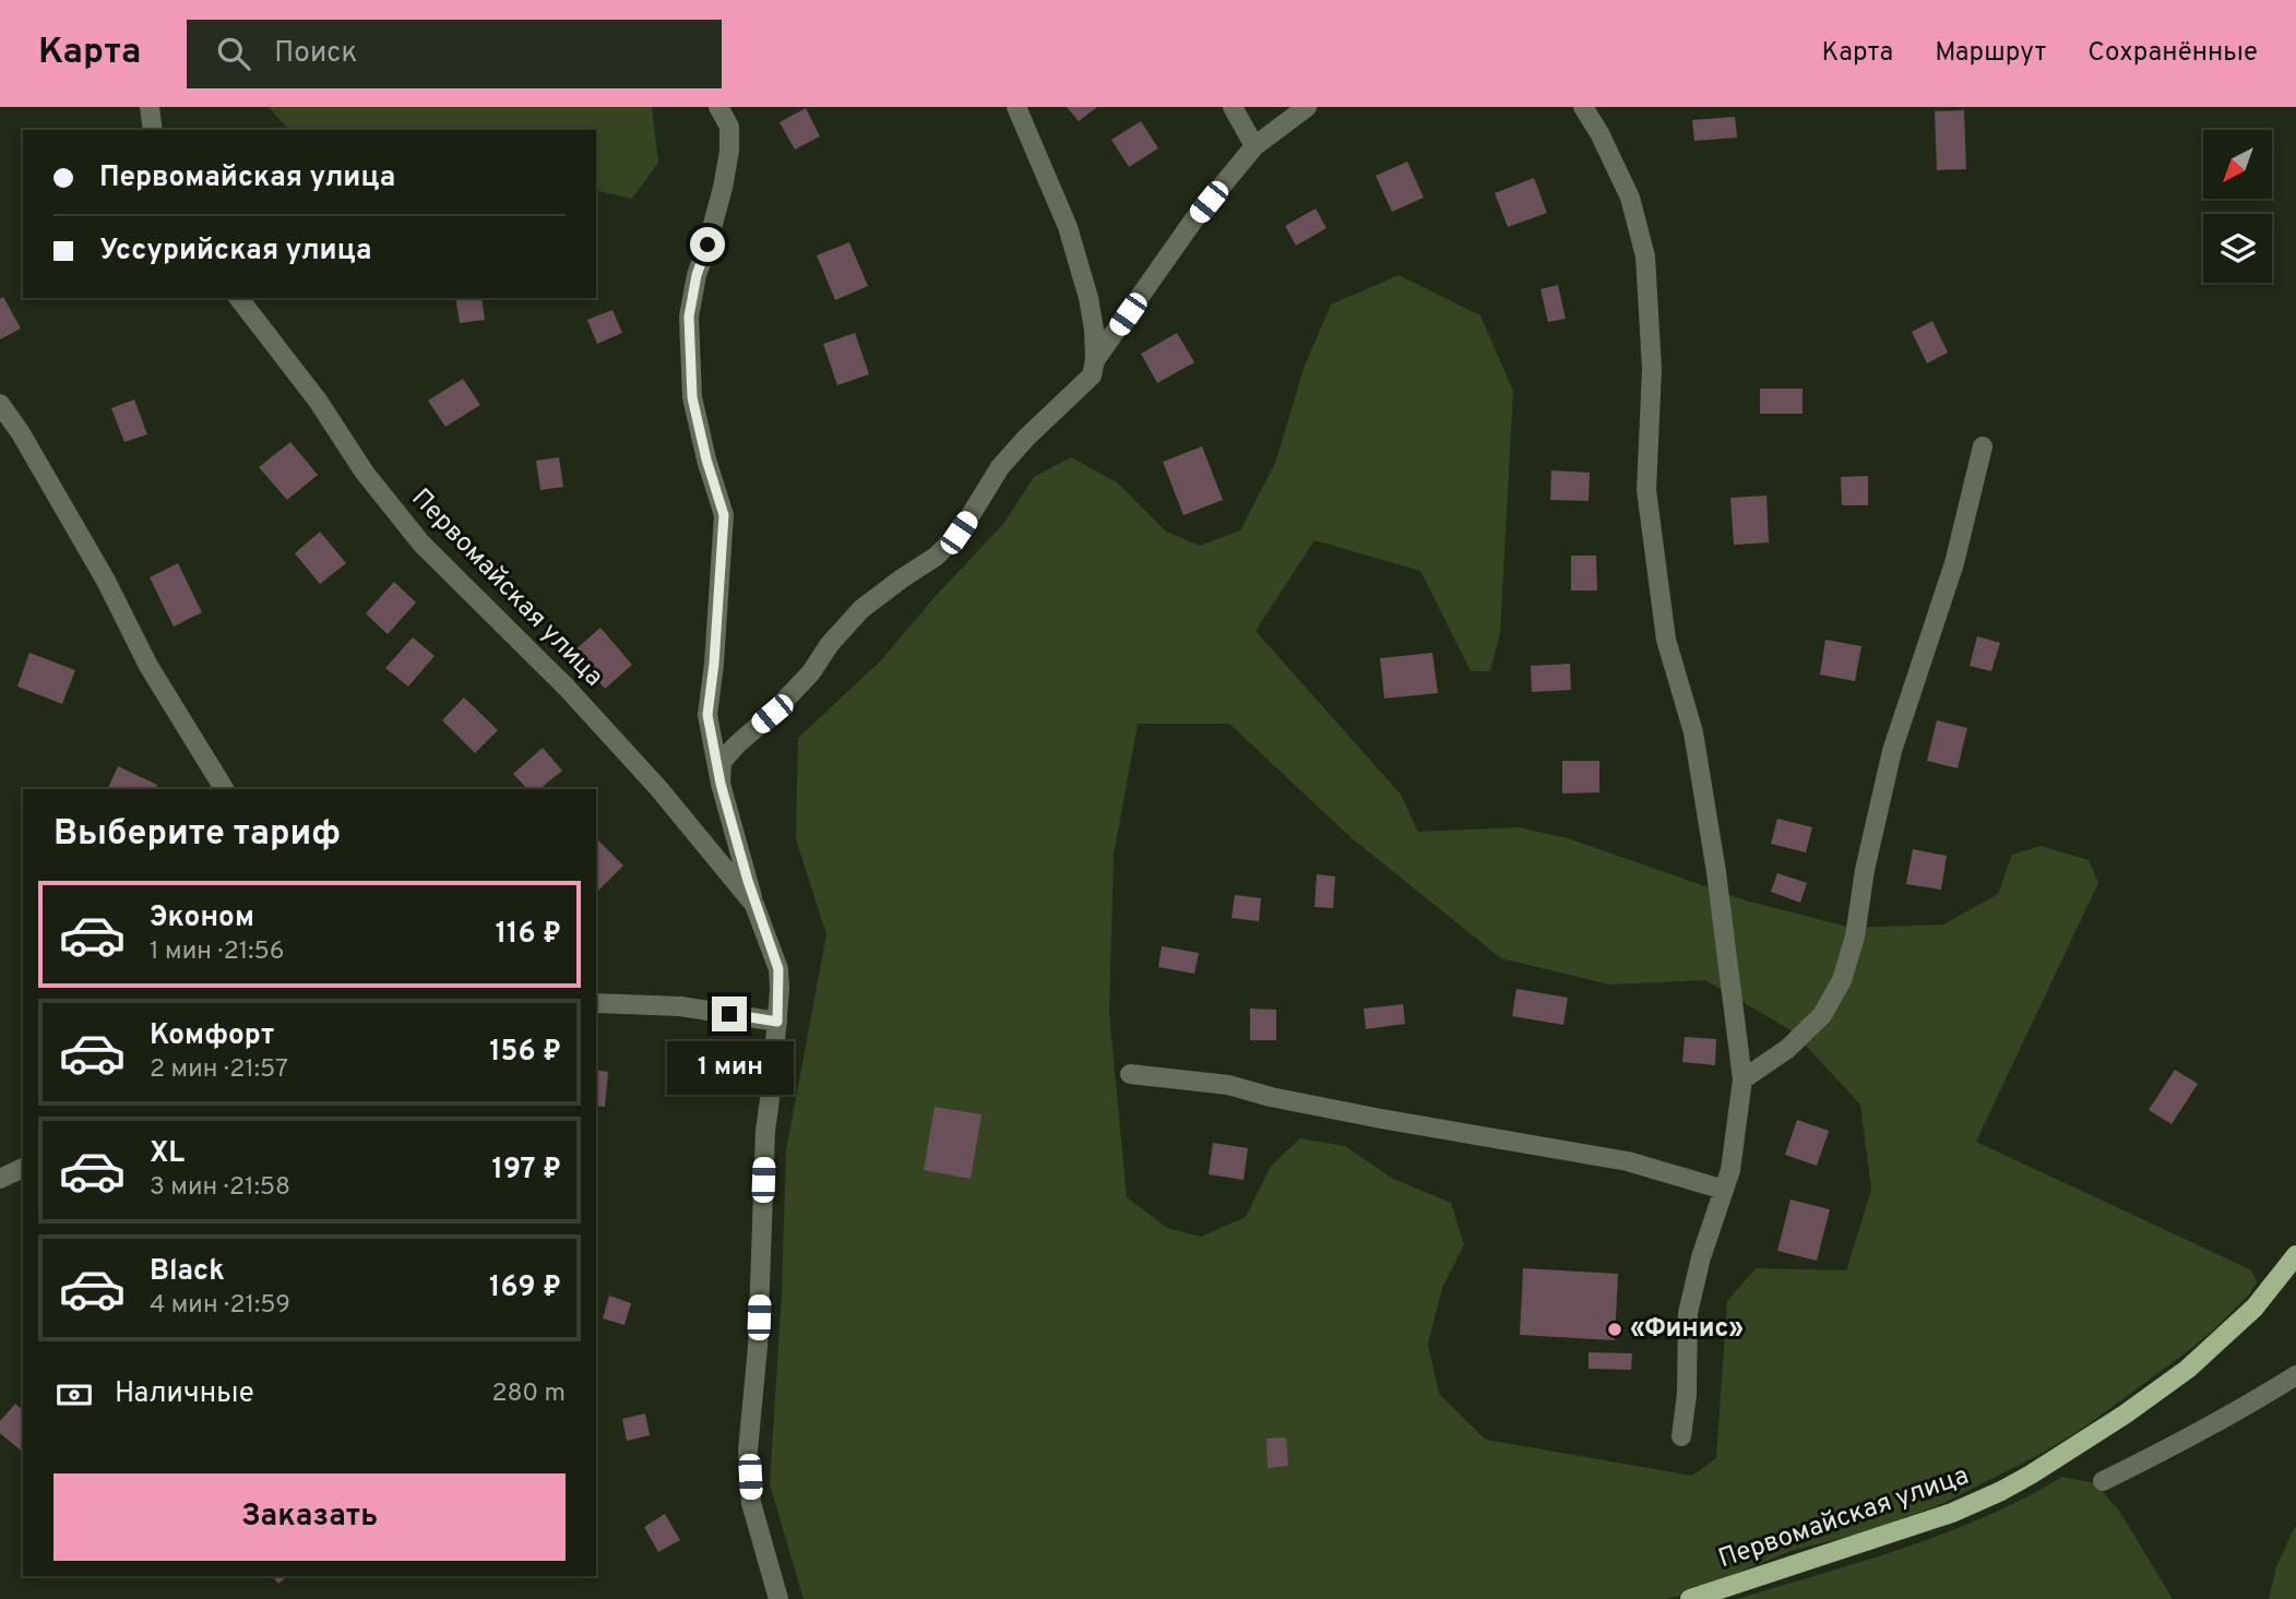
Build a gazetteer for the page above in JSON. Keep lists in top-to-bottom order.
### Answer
{
  "streets": {
    "main road": ["Первомайская улица"]
  },
  "places": ["«Финис»"],
  "north": "bottom left",
  "page": {
    "header": "Карта",
    "search": "Поиск",
    "nav": ["Карта", "Маршрут", "Сохранённые"],
    "banner": ["Первомайская улица", "Уссурийская улица"],
    "heading": "Выберите тариф",
    "list": [
      {
        "name": "Эконом",
        "note": "1 мин · 21:56",
        "value": "116 ₽"
      },
      {
        "name": "Комфорт",
        "note": "2 мин · 21:57",
        "value": "156 ₽"
      },
      {
        "name": "XL",
        "note": "3 мин · 21:58",
        "value": "197 ₽"
      },
      {
        "name": "Black",
        "note": "4 мин · 21:59",
        "value": "169 ₽"
      }
    ],
    "bubble": "1 мин",
    "pay": ["Наличные", "280 m"],
    "buttons": "Заказать"
  }
}
